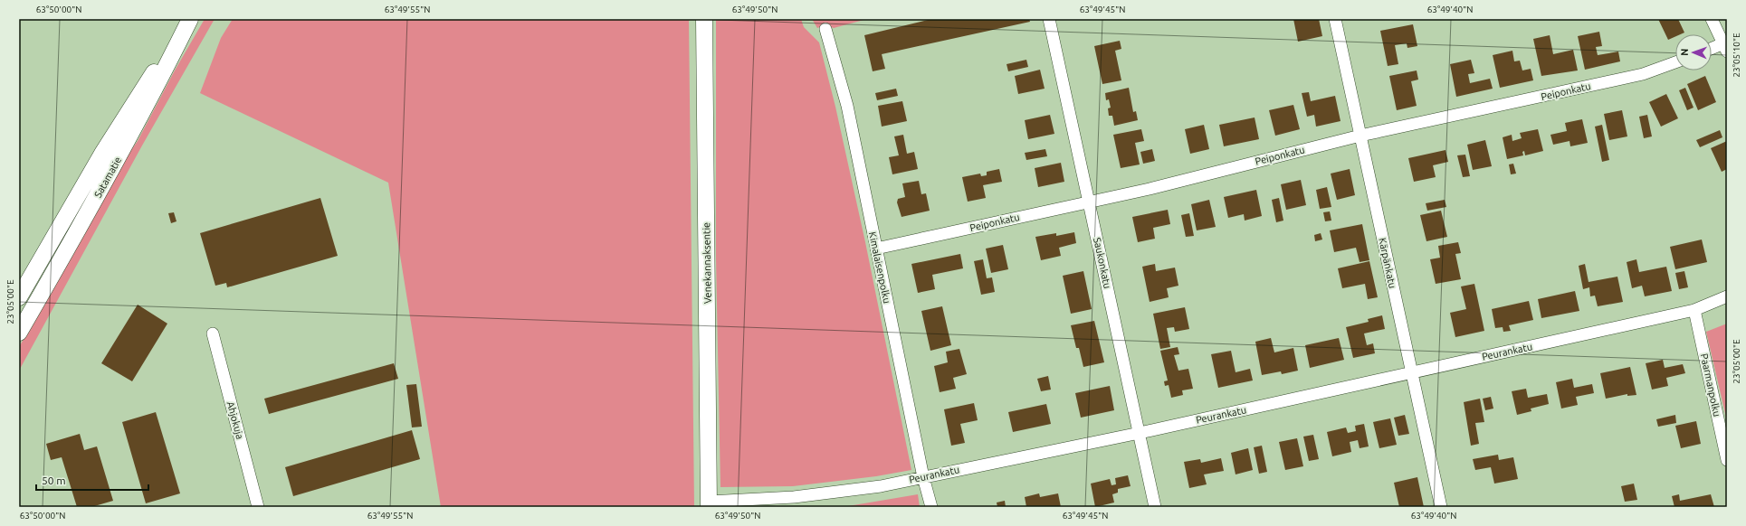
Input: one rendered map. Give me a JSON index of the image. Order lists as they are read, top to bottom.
{
  "streets": {
    "main road": ["Satamatie", "Venekannaksentie"],
    "street": [
      "Peiponkatu",
      "Saukonkatu",
      "Kärpänkatu",
      "Kimalaisenpolku",
      "Peurankatu",
      "Paarmanpolku",
      "Ahjokuja"
    ]
  },
  "crossings": [
    ["Peiponkatu", "Saukonkatu"],
    ["Peiponkatu", "Kärpänkatu"],
    ["Peiponkatu", "Kimalaisenpolku"],
    ["Venekannaksentie", "Peurankatu"],
    ["Saukonkatu", "Peurankatu"],
    ["Kärpänkatu", "Peurankatu"],
    ["Kimalaisenpolku", "Peurankatu"],
    ["Peurankatu", "Paarmanpolku"]
  ],
  "scale_bar": "50 m",
  "north": "left",
  "coordinates": [
    "63°50'00\"N",
    "63°49'55\"N",
    "63°49'50\"N",
    "63°49'45\"N",
    "63°49'40\"N",
    "23°05'10\"E",
    "23°05'00\"E"
  ]
}
